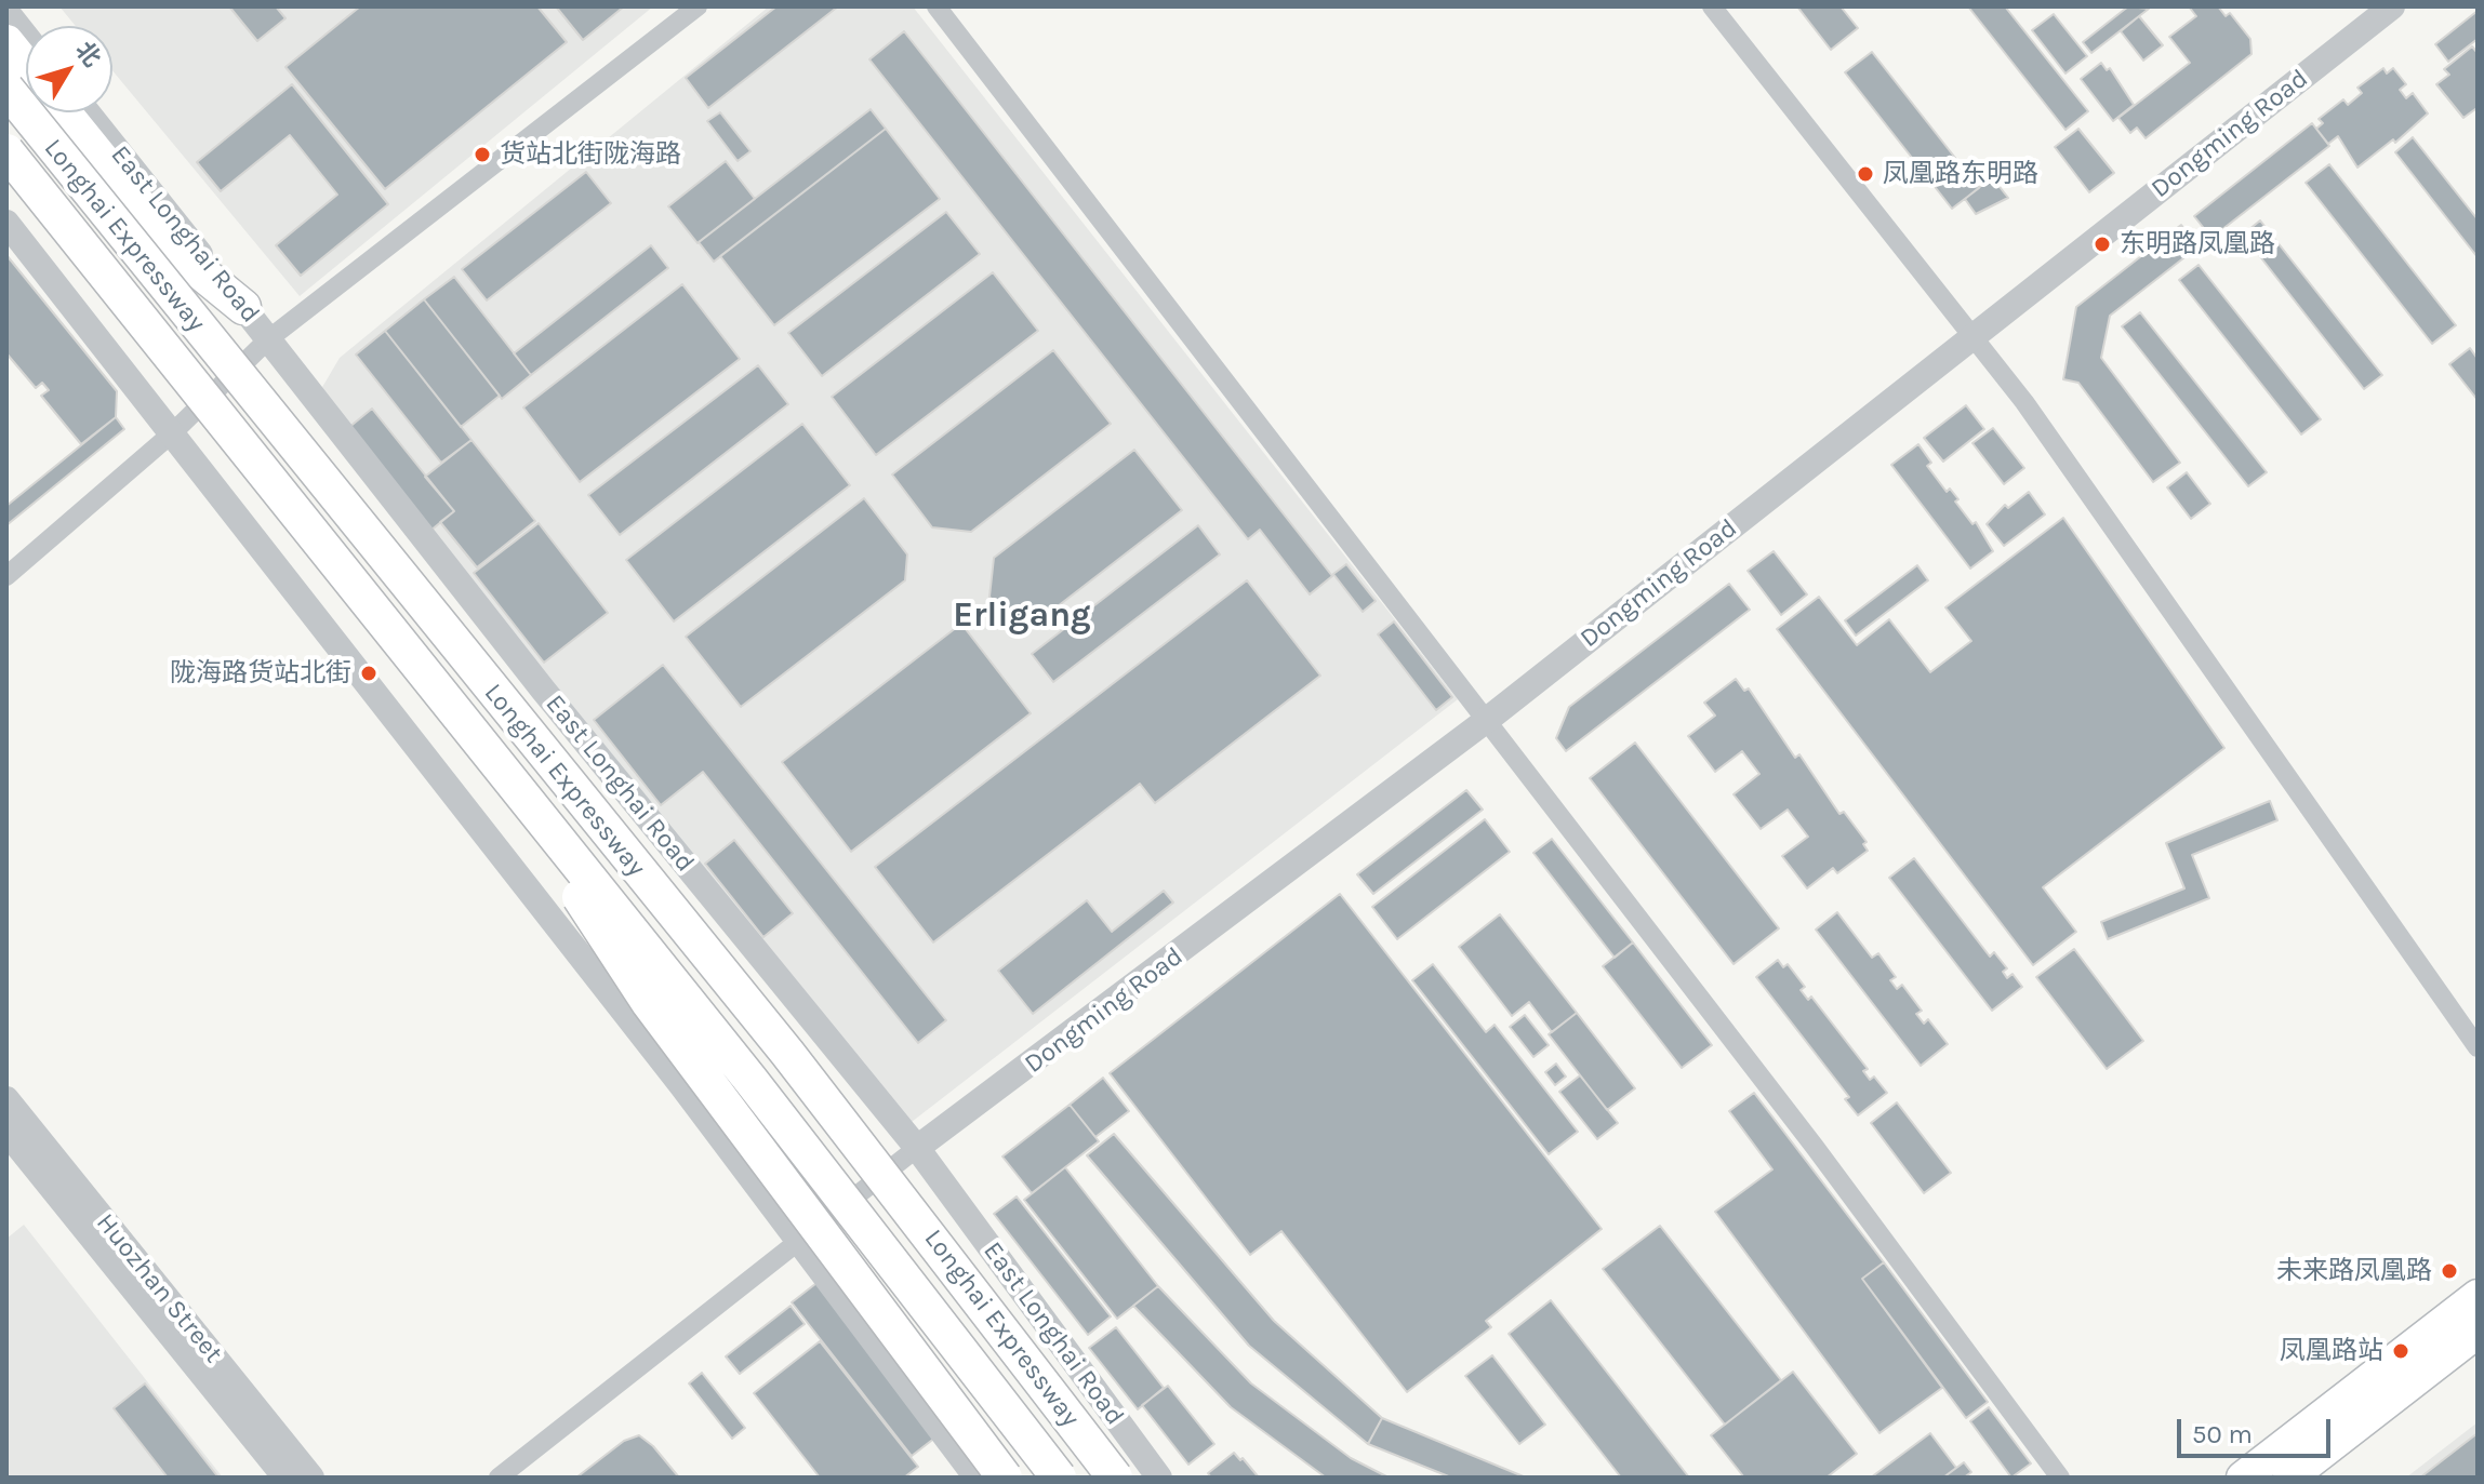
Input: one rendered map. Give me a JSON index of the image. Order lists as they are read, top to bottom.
{
  "streets": {
    "highway": ["Longhai Expressway"],
    "street": ["Dongming Road", "East Longhai Road", "Huozhan Street"]
  },
  "crossings": [
    ["Dongming Road", "East Longhai Road"]
  ],
  "districts": ["Erligang"],
  "places": [
    "货站北街陇海路",
    "凤凰路东明路",
    "东明路凤凰路",
    "陇海路货站北街",
    "未来路凤凰路",
    "凤凰路站"
  ],
  "scale_bar": "50 m",
  "north": "top right"
}
